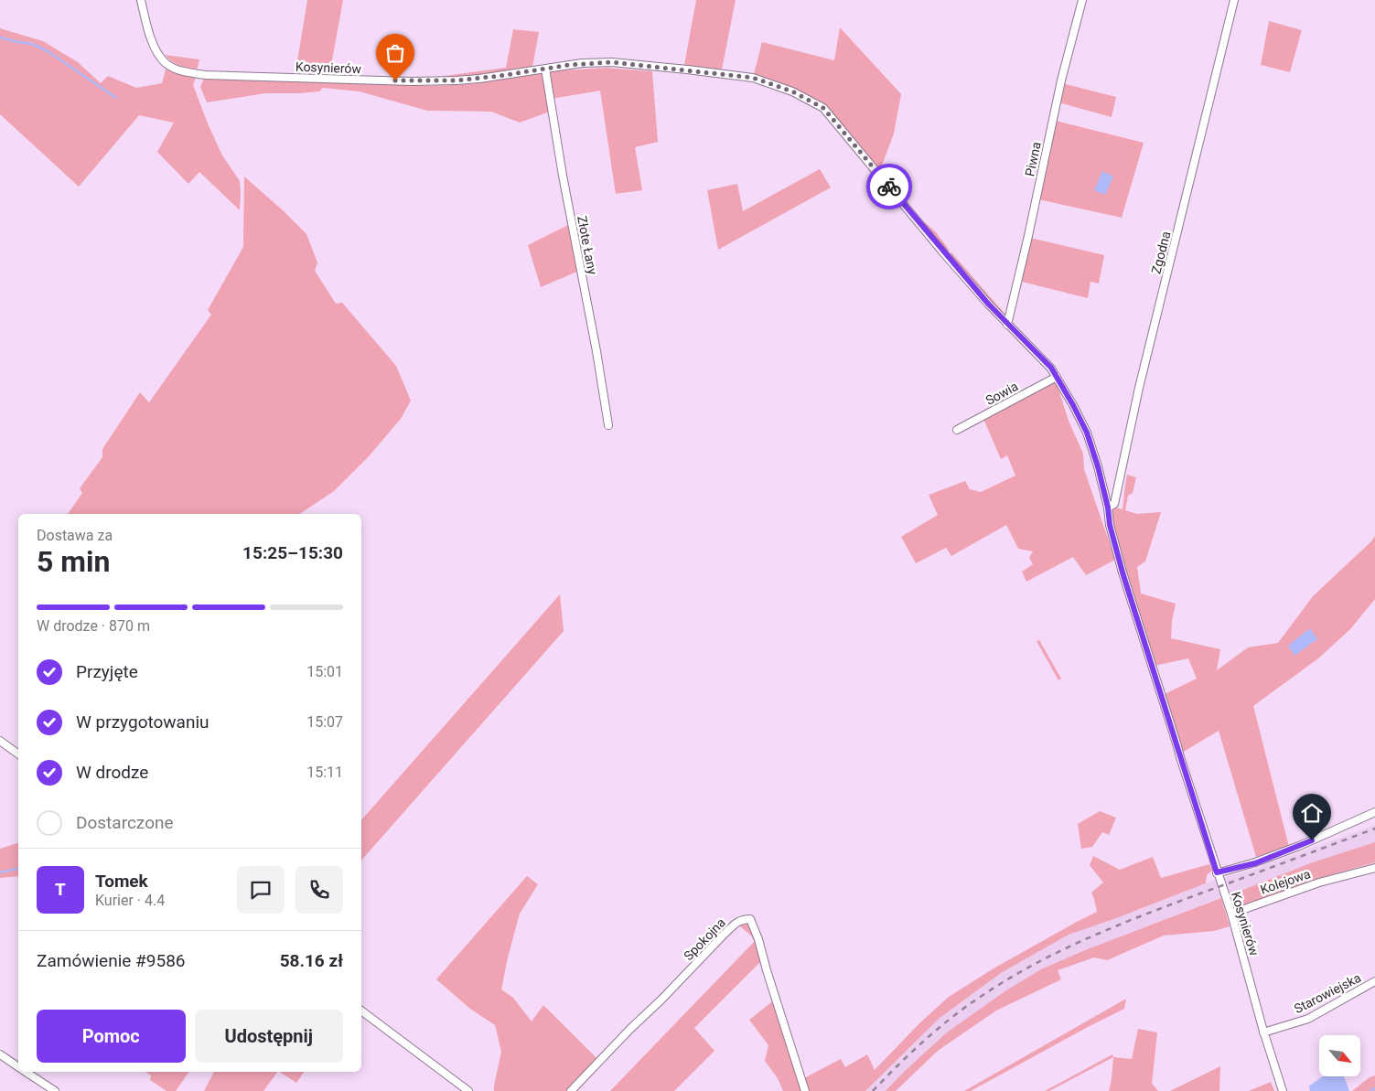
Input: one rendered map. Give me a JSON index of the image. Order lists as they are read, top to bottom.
{
  "streets": {
    "street": [
      "Kosynierów",
      "Piwna",
      "Złote Łany",
      "Zgodna",
      "Sowia",
      "Kolejowa",
      "Spokojna",
      "Starowiejska"
    ]
  },
  "crossings": [
    ["Kosynierów", "Piwna"],
    ["Kosynierów", "Złote Łany"],
    ["Kosynierów", "Zgodna"],
    ["Kosynierów", "Sowia"],
    ["Kosynierów", "Kolejowa"],
    ["Kosynierów", "Starowiejska"]
  ],
  "north": "bottom right",
  "page": {
    "heading": ["5 min", "Dostawa za", "15:25–15:30"],
    "panel": [
      "Tomek",
      "Kurier · 4.4",
      "Zamówienie #9586",
      "58.16 zł"
    ],
    "bar": "W drodze · 870 m",
    "list": [
      ["Przyjęte", "15:01"],
      ["W przygotowaniu", "15:07"],
      ["W drodze", "15:11"],
      "Dostarczone"
    ],
    "round": "T",
    "buttons": ["Pomoc", "Udostępnij"]
  }
}
